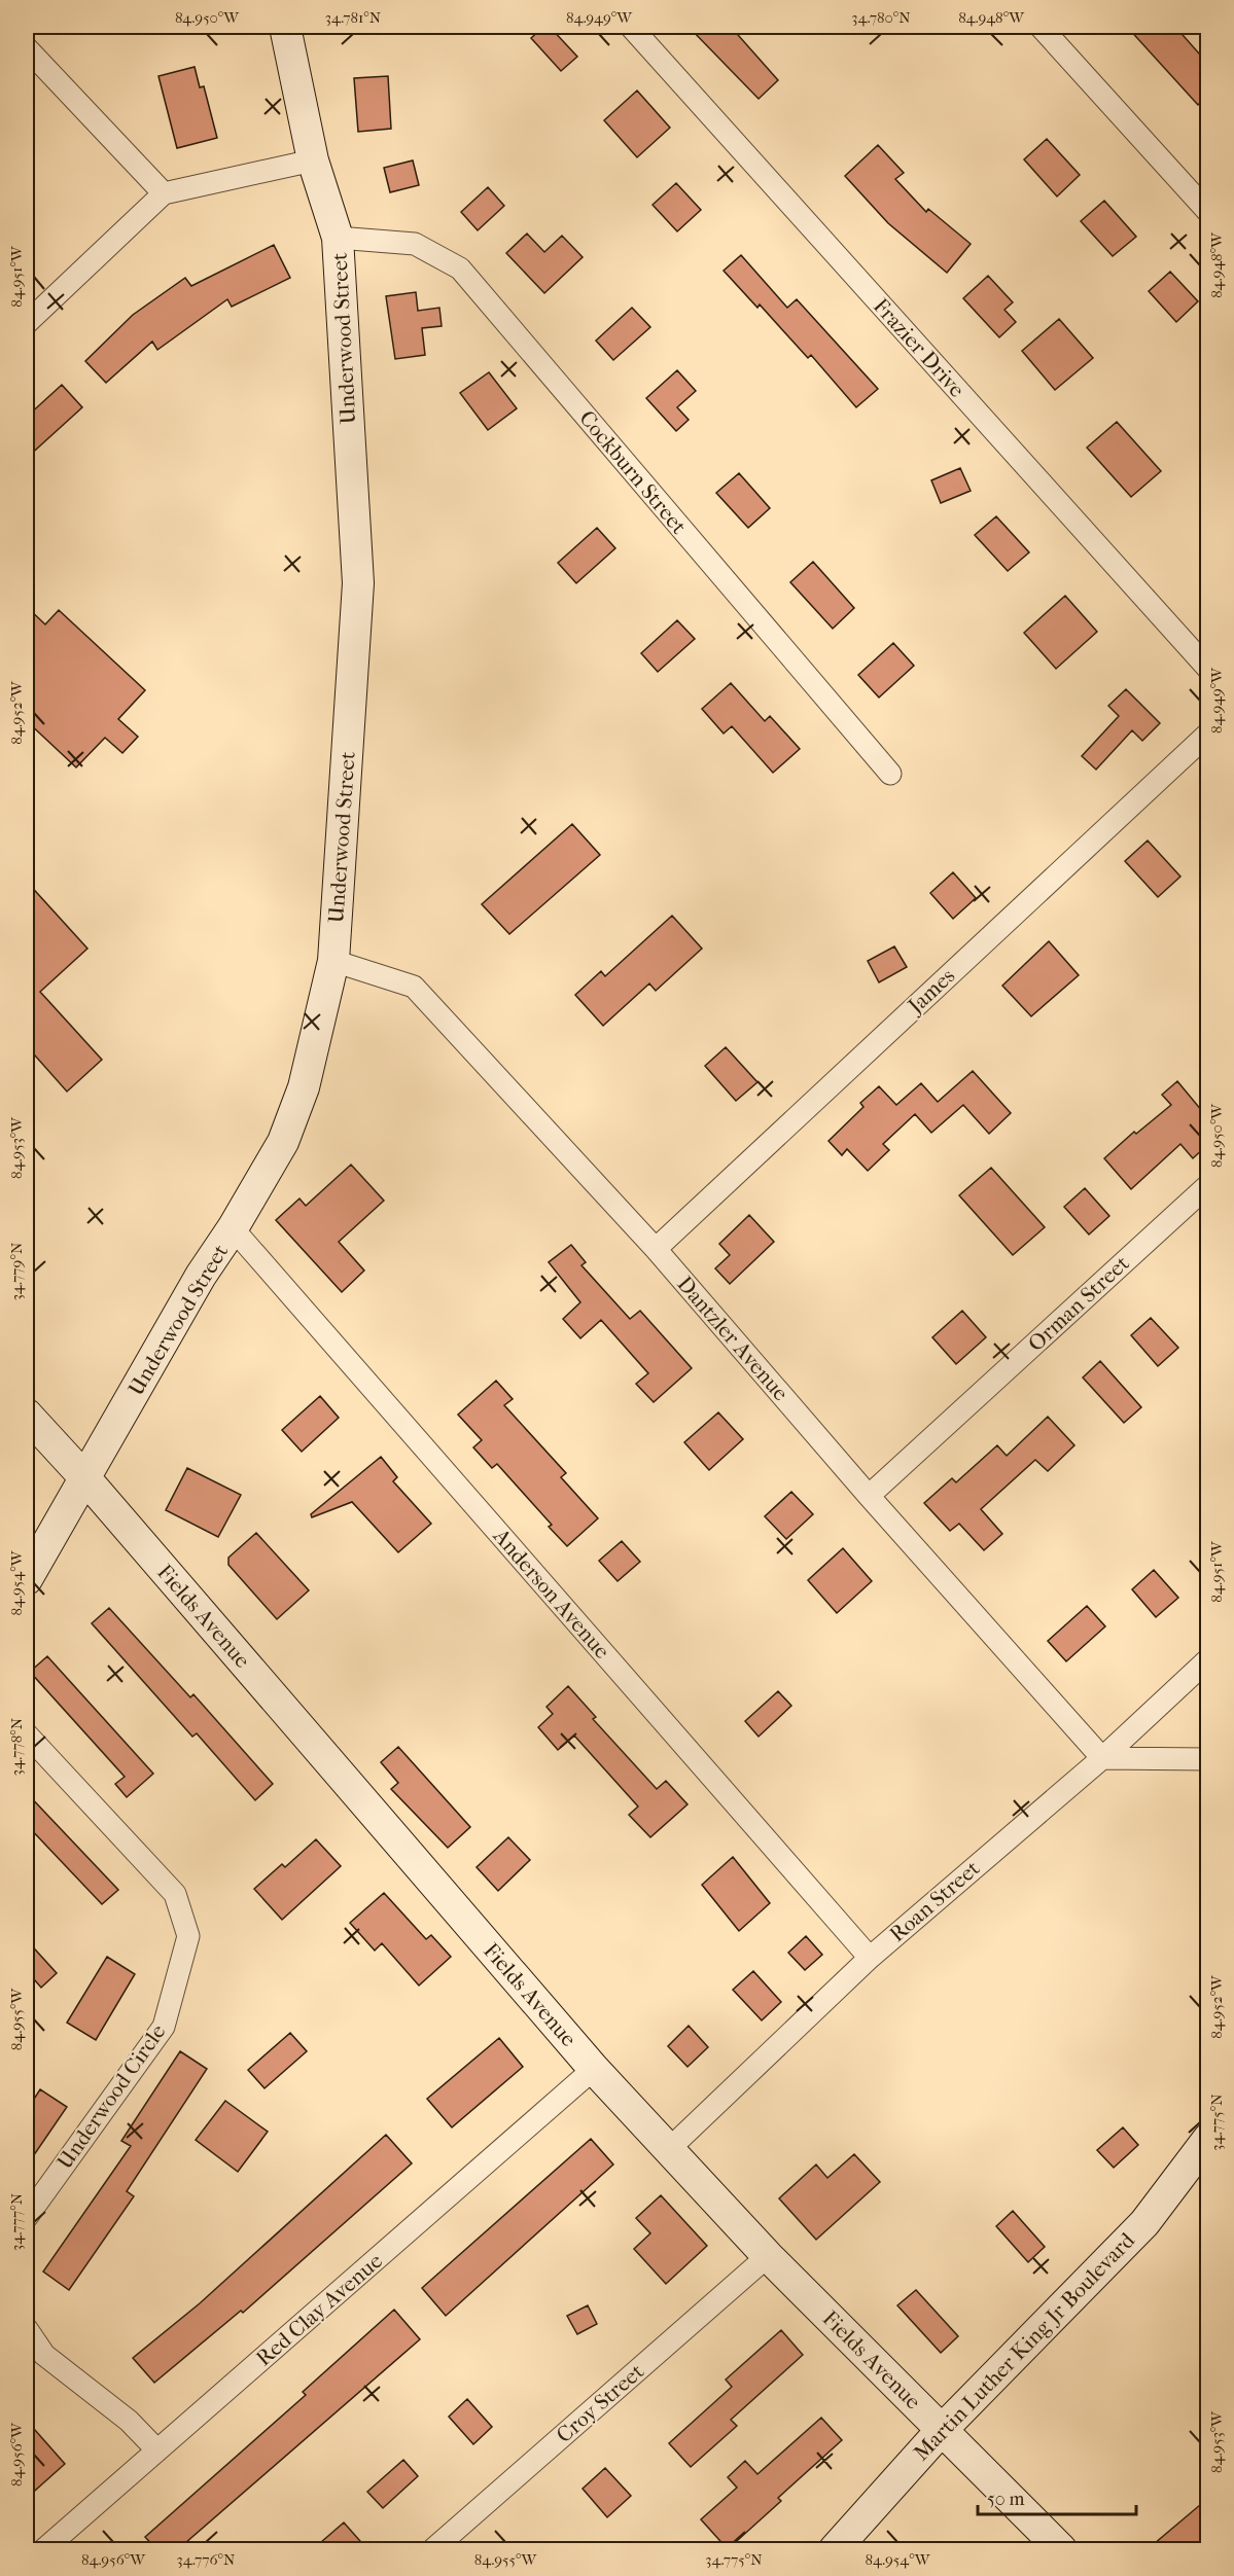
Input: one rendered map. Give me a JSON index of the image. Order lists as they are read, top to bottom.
{
  "streets": {
    "street": [
      "Underwood Street",
      "Frazier Drive",
      "Cockburn Street",
      "James",
      "Orman Street",
      "Dantzler Avenue",
      "Anderson Avenue",
      "Fields Avenue",
      "Roan Street",
      "Underwood Circle",
      "Red Clay Avenue",
      "Martin Luther King Jr Boulevard",
      "Croy Street"
    ]
  },
  "crossings": [
    ["Underwood Street", "Cockburn Street"],
    ["Underwood Street", "Dantzler Avenue"],
    ["Underwood Street", "Anderson Avenue"],
    ["Underwood Street", "Fields Avenue"],
    ["James", "Dantzler Avenue"],
    ["Orman Street", "Dantzler Avenue"],
    ["Dantzler Avenue", "Roan Street"],
    ["Anderson Avenue", "Roan Street"],
    ["Fields Avenue", "Roan Street"],
    ["Fields Avenue", "Red Clay Avenue"],
    ["Fields Avenue", "Martin Luther King Jr Boulevard"],
    ["Fields Avenue", "Croy Street"]
  ],
  "scale_bar": "50 m",
  "coordinates": [
    "84.950°W",
    "34.781°N",
    "84.949°W",
    "34.780°N",
    "84.948°W",
    "84.951°W",
    "84.952°W",
    "84.953°W",
    "34.779°N",
    "84.954°W",
    "34.778°N",
    "84.955°W",
    "34.775°N",
    "34.777°N",
    "84.956°W",
    "34.776°N"
  ]
}
